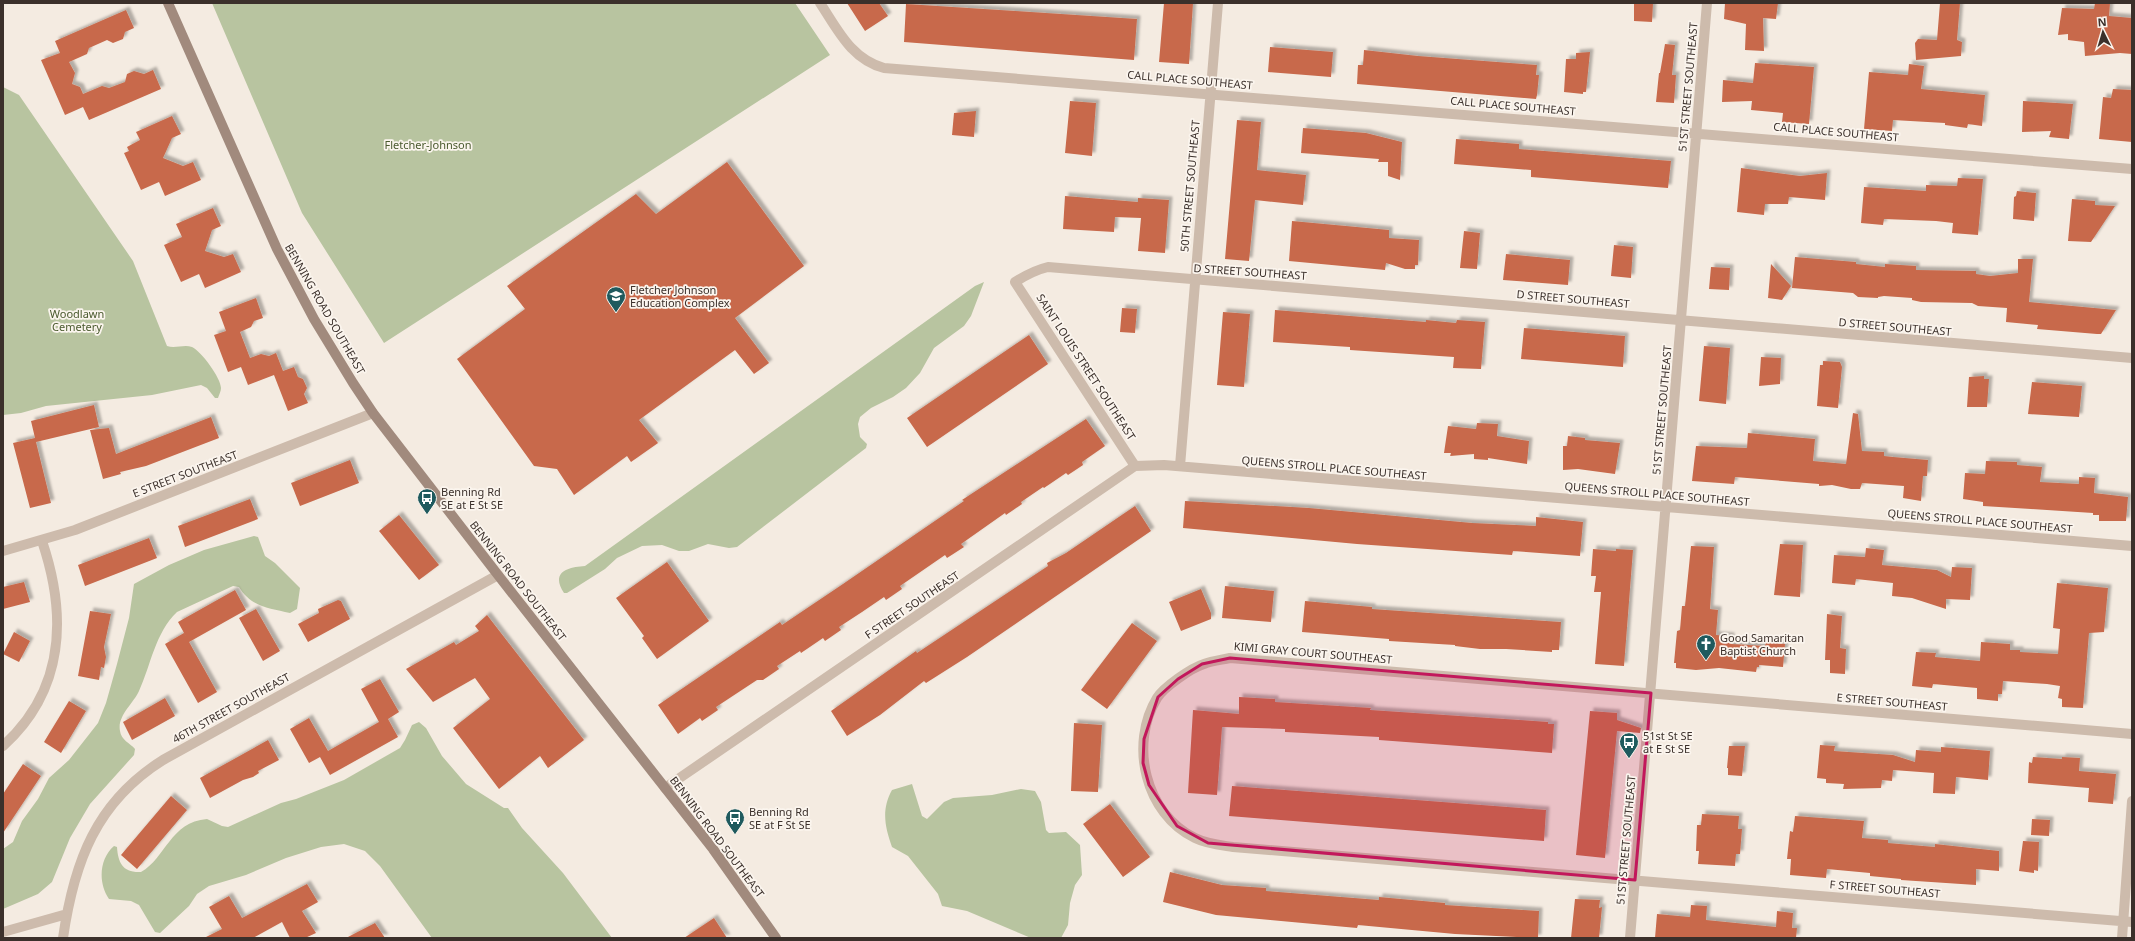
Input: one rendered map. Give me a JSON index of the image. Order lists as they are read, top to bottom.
{
  "streets": {
    "main road": ["BENNING ROAD SOUTHEAST"],
    "street": [
      "CALL PLACE SOUTHEAST",
      "51ST STREET SOUTHEAST",
      "50TH STREET SOUTHEAST",
      "D STREET SOUTHEAST",
      "SAINT LOUIS STREET SOUTHEAST",
      "QUEENS STROLL PLACE SOUTHEAST",
      "E STREET SOUTHEAST",
      "F STREET SOUTHEAST",
      "KIMI GRAY COURT SOUTHEAST",
      "46TH STREET SOUTHEAST"
    ]
  },
  "crossings": [
    ["CALL PLACE SOUTHEAST", "51ST STREET SOUTHEAST"],
    ["CALL PLACE SOUTHEAST", "50TH STREET SOUTHEAST"],
    ["51ST STREET SOUTHEAST", "D STREET SOUTHEAST"],
    ["51ST STREET SOUTHEAST", "QUEENS STROLL PLACE SOUTHEAST"],
    ["51ST STREET SOUTHEAST", "E STREET SOUTHEAST"],
    ["51ST STREET SOUTHEAST", "F STREET SOUTHEAST"],
    ["51ST STREET SOUTHEAST", "KIMI GRAY COURT SOUTHEAST"],
    ["50TH STREET SOUTHEAST", "D STREET SOUTHEAST"],
    ["50TH STREET SOUTHEAST", "QUEENS STROLL PLACE SOUTHEAST"],
    ["D STREET SOUTHEAST", "SAINT LOUIS STREET SOUTHEAST"],
    ["BENNING ROAD SOUTHEAST", "E STREET SOUTHEAST"],
    ["BENNING ROAD SOUTHEAST", "F STREET SOUTHEAST"],
    ["BENNING ROAD SOUTHEAST", "46TH STREET SOUTHEAST"],
    ["SAINT LOUIS STREET SOUTHEAST", "F STREET SOUTHEAST"],
    ["E STREET SOUTHEAST", "KIMI GRAY COURT SOUTHEAST"],
    ["F STREET SOUTHEAST", "KIMI GRAY COURT SOUTHEAST"]
  ],
  "parks": ["Fletcher-Johnson", "Woodlawn Cemetery"],
  "places": {
    "school or university": ["Fletcher Johnson Education Complex"],
    "bus stop": ["Benning Rd SE at E St SE", "51st St SE at E St SE", "Benning Rd SE at F St SE"],
    "church": ["Good Samaritan Baptist Church"]
  },
  "north": "top"
}
